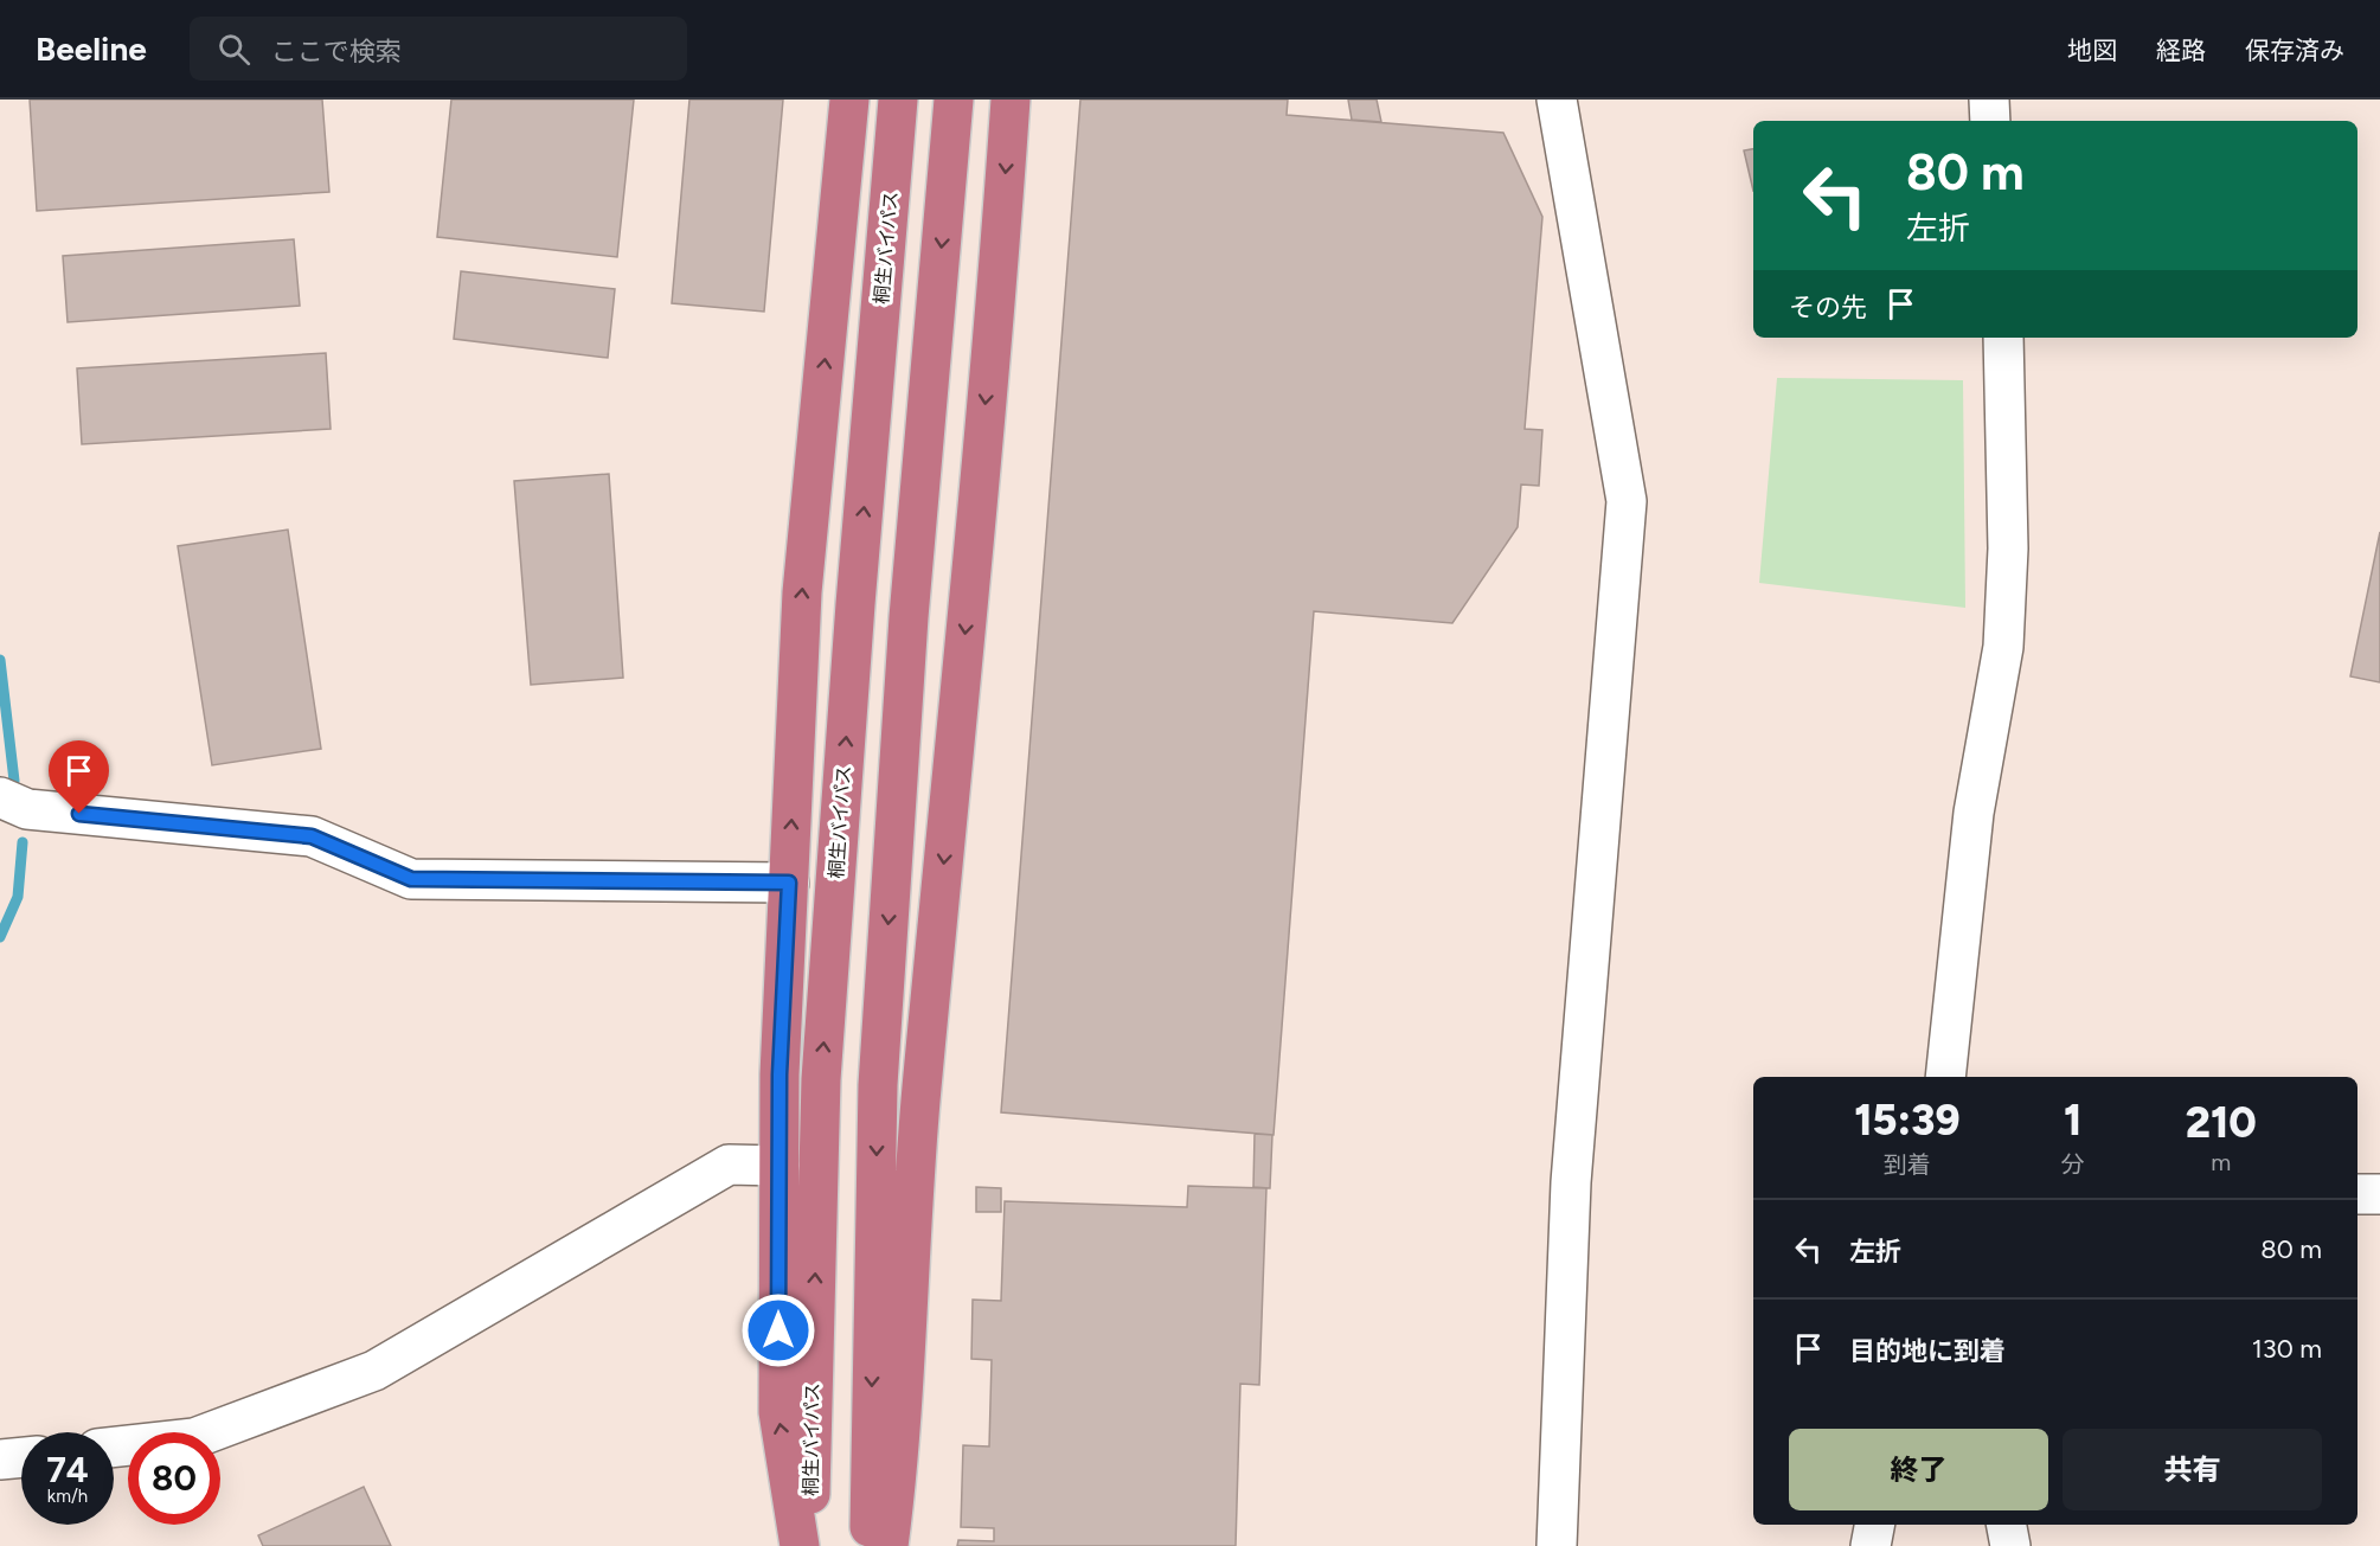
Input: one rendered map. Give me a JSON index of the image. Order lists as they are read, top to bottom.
{
  "streets": {
    "highway": ["桐生バイパス"]
  },
  "page": {
    "header": "Beeline",
    "search": "ここで検索",
    "nav": ["地図", "経路", "保存済み"],
    "turn": ["80 m", "左折"],
    "then": "その先",
    "eta": [
      "15:39",
      "到着",
      "1",
      "分",
      "210",
      "m"
    ],
    "list": [
      {
        "name": "左折",
        "value": "80 m"
      },
      {
        "name": "目的地に到着",
        "value": "130 m"
      }
    ],
    "buttons": ["終了", "共有"],
    "speed": "74 km/h",
    "limit": "80"
  }
}
